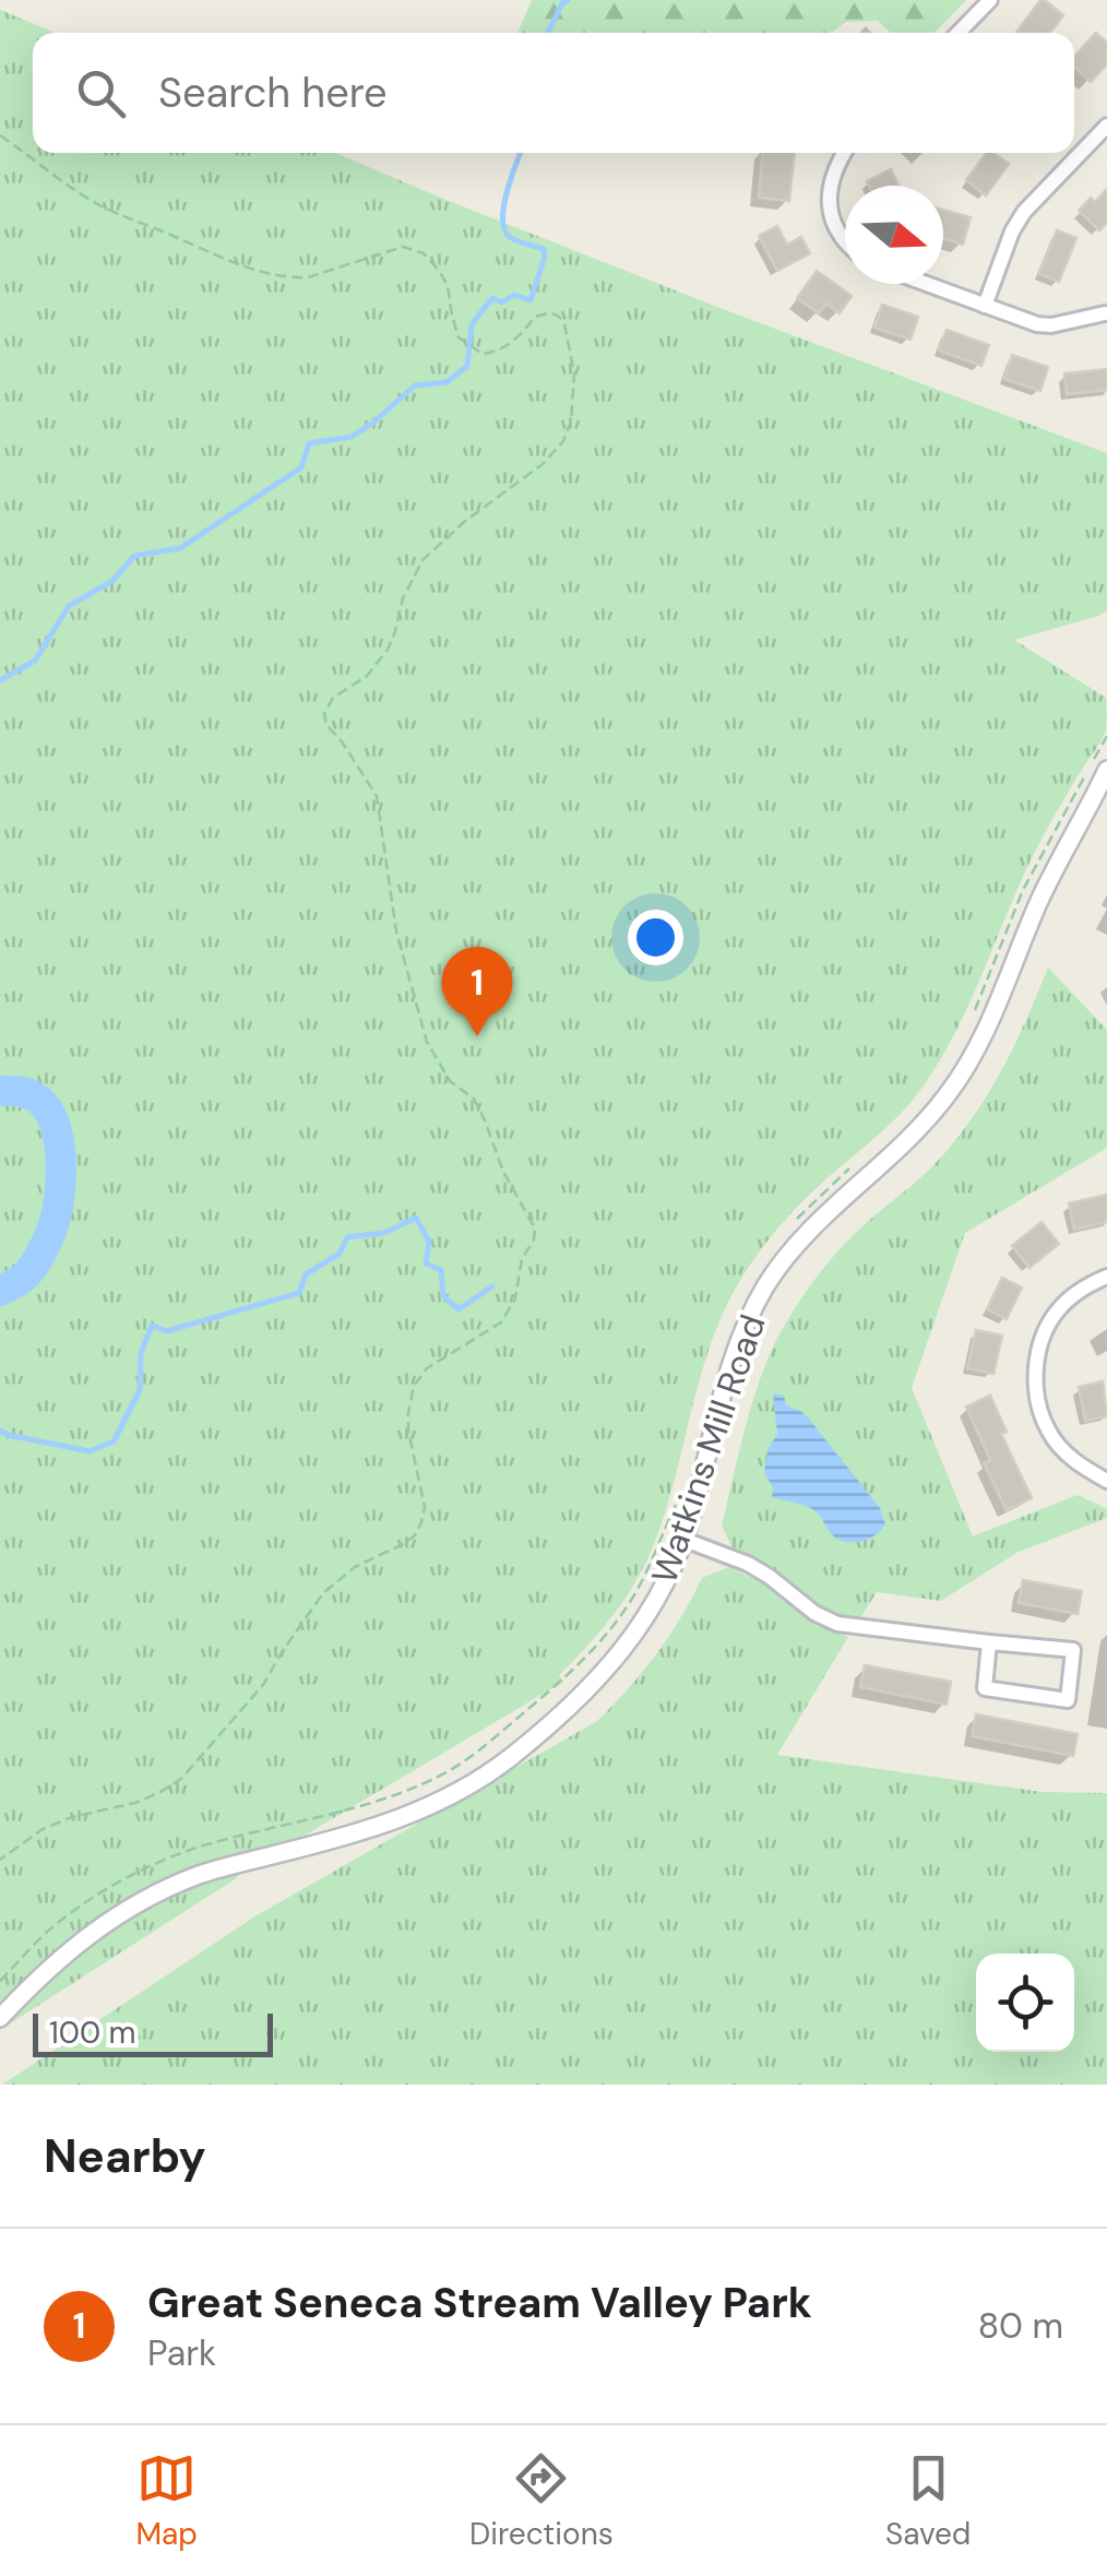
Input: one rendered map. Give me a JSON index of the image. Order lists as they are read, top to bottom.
{
  "streets": {
    "street": ["Watkins Mill Road"]
  },
  "scale_bar": "100 m",
  "north": "right",
  "page": {
    "search": "Search here",
    "pins": "1",
    "scale": "100 m",
    "heading": "Nearby",
    "list": [
      {
        "mark": "1",
        "name": "Great Seneca Stream Valley Park",
        "note": "Park",
        "value": "80 m"
      }
    ],
    "nav": ["Map", "Directions", "Saved"]
  }
}
